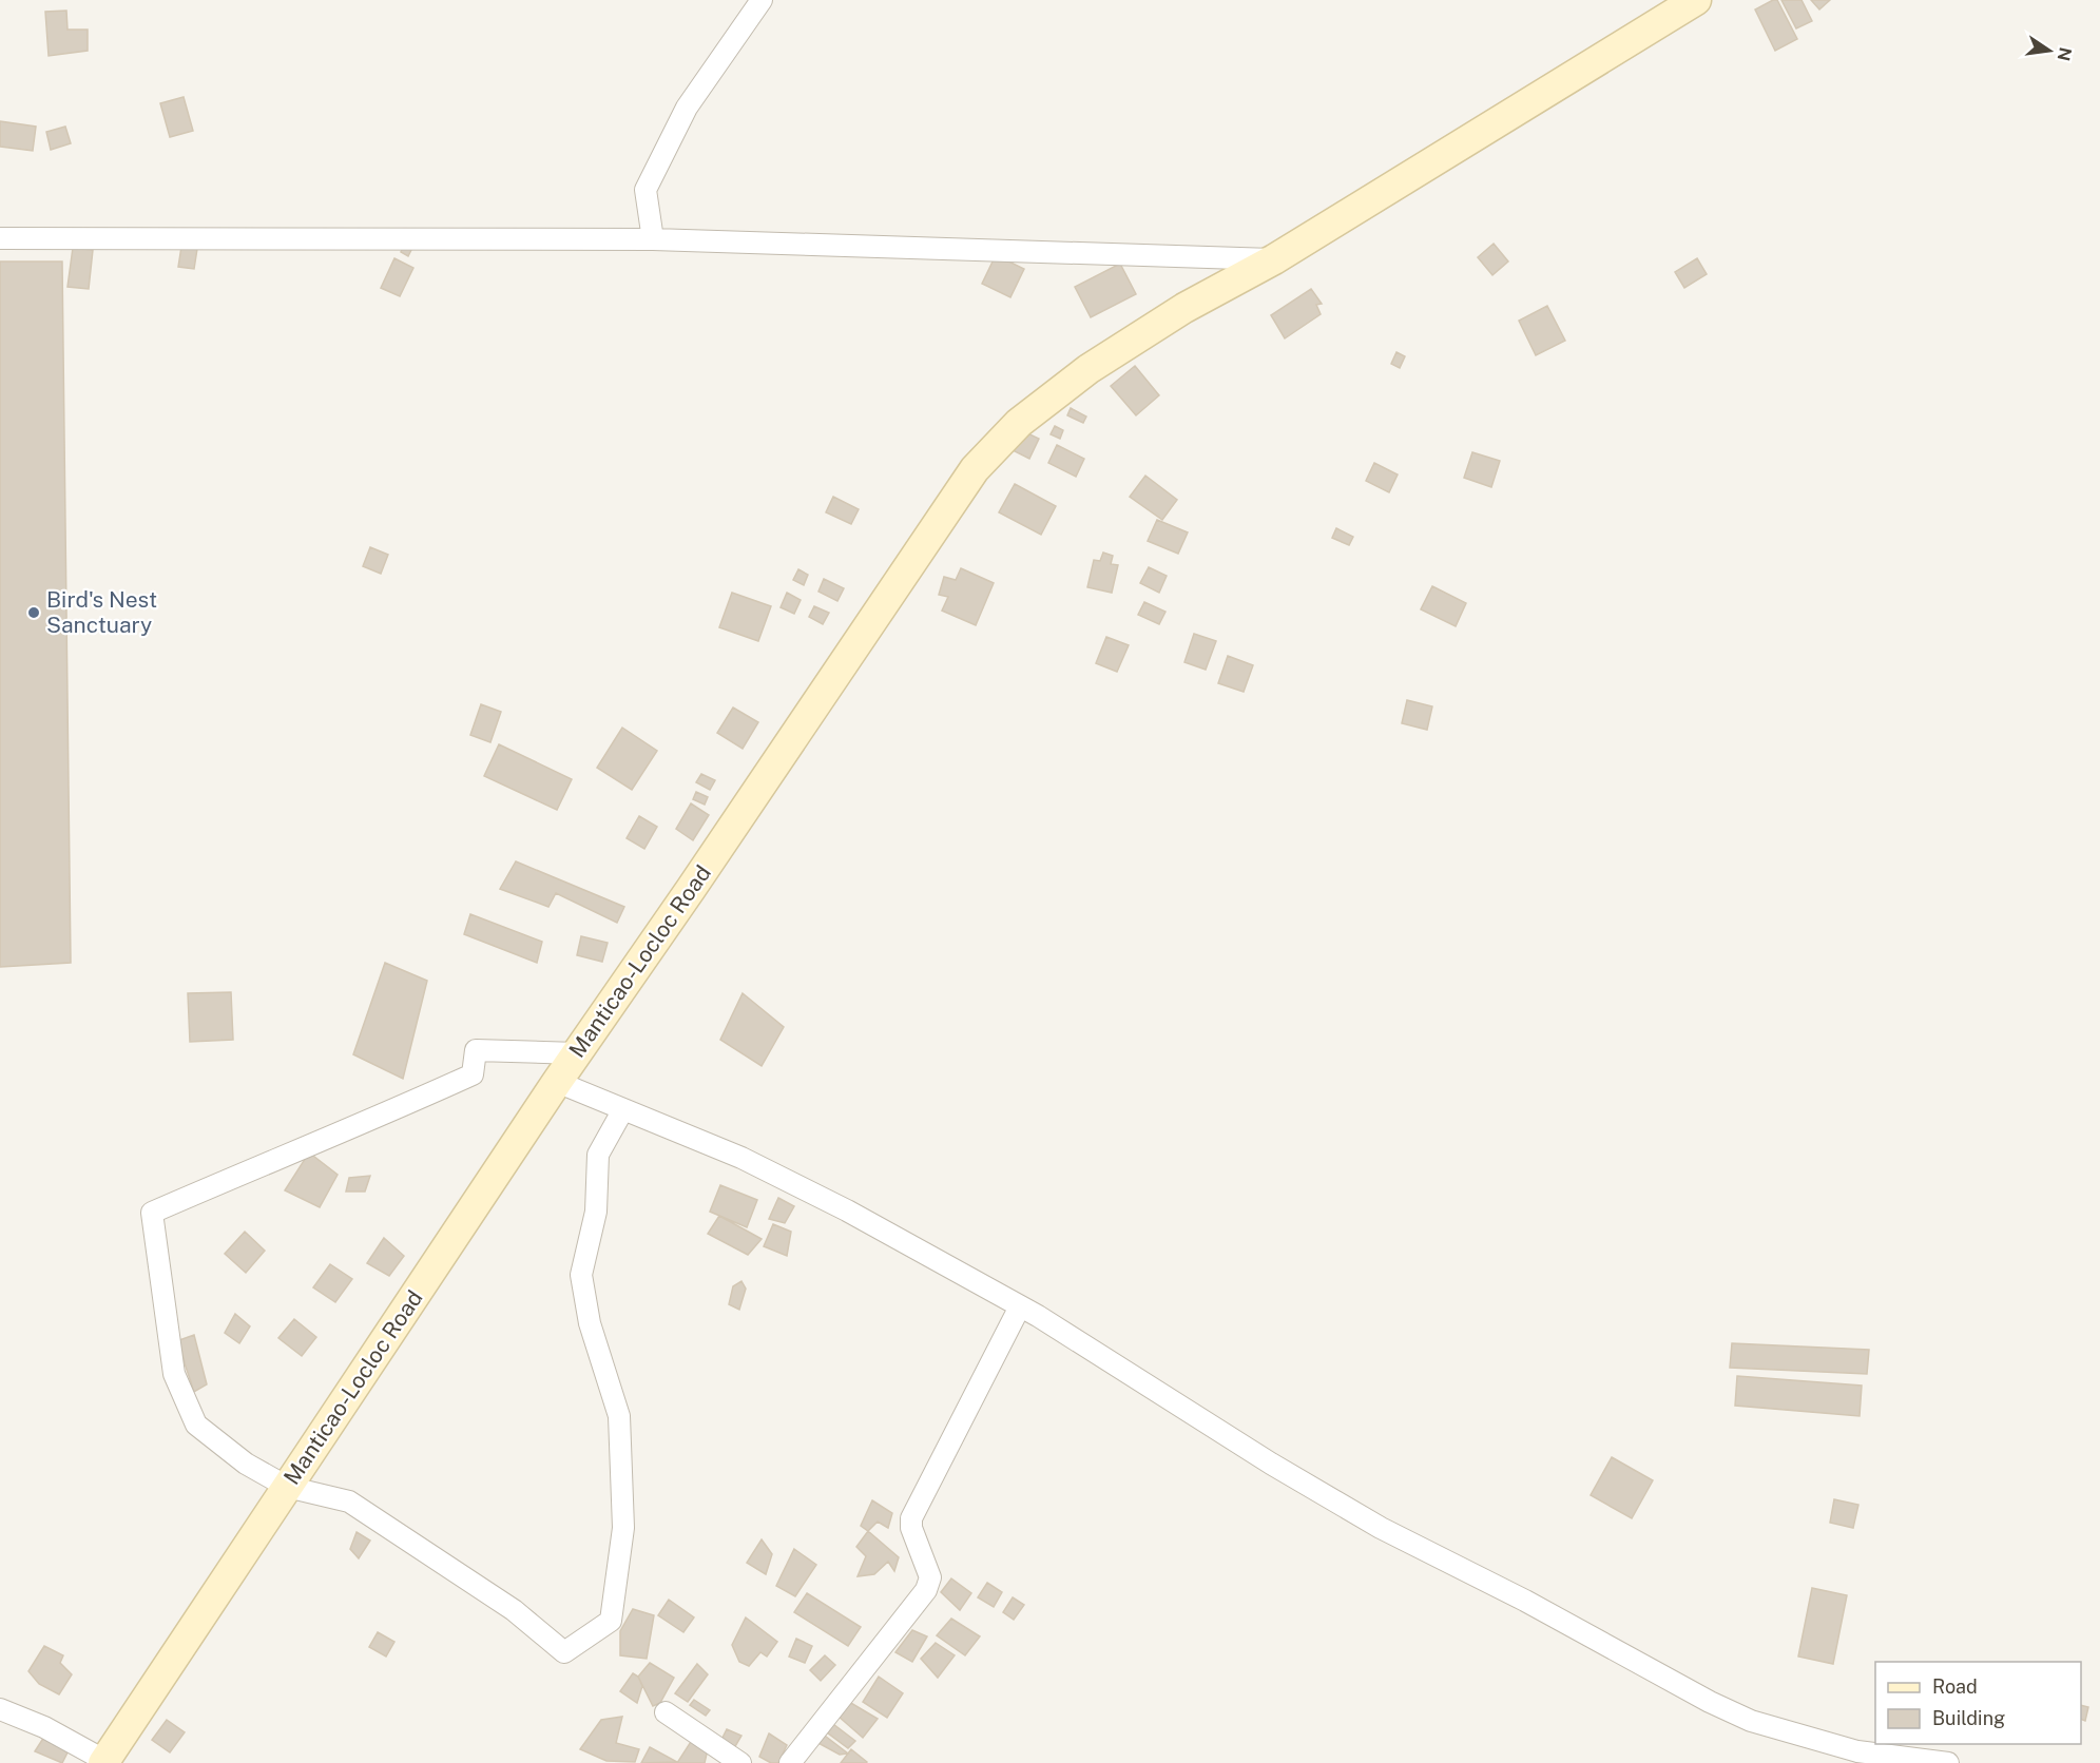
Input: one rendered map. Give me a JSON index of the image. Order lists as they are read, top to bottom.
{
  "streets": {
    "street": ["Manticao-Locloc Road"]
  },
  "places": ["Bird's Nest Sanctuary"],
  "legend": ["Road", "Building"],
  "north": "right"
}
